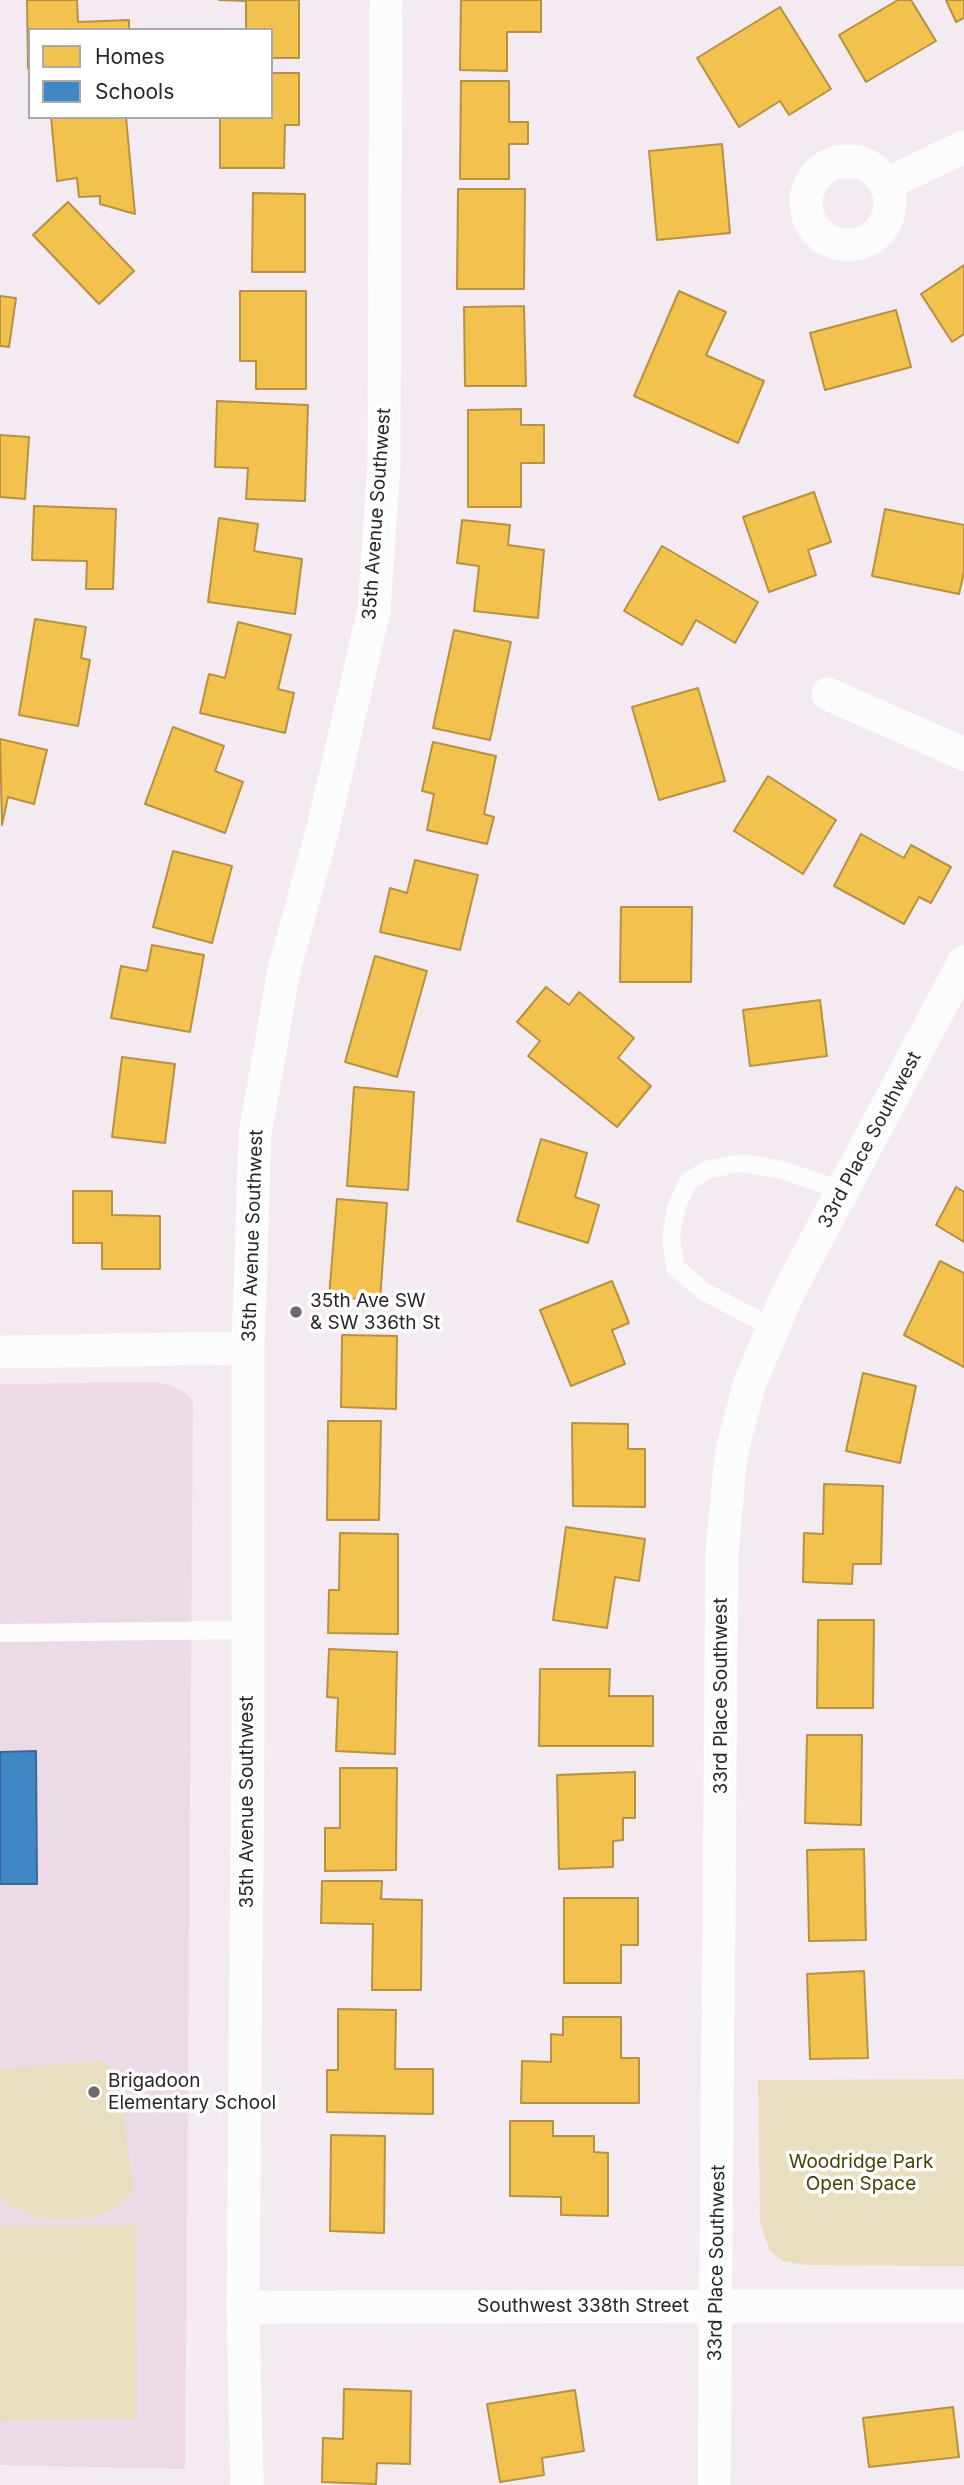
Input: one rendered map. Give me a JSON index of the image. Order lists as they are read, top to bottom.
{
  "streets": {
    "street": ["35th Avenue Southwest", "33rd Place Southwest", "Southwest 338th Street"]
  },
  "crossings": [
    ["35th Avenue Southwest", "Southwest 338th Street"],
    ["33rd Place Southwest", "Southwest 338th Street"]
  ],
  "parks": ["Woodridge Park Open Space"],
  "places": ["35th Ave SW & SW 336th St", "Brigadoon Elementary School"],
  "legend": ["Homes", "Schools"]
}
